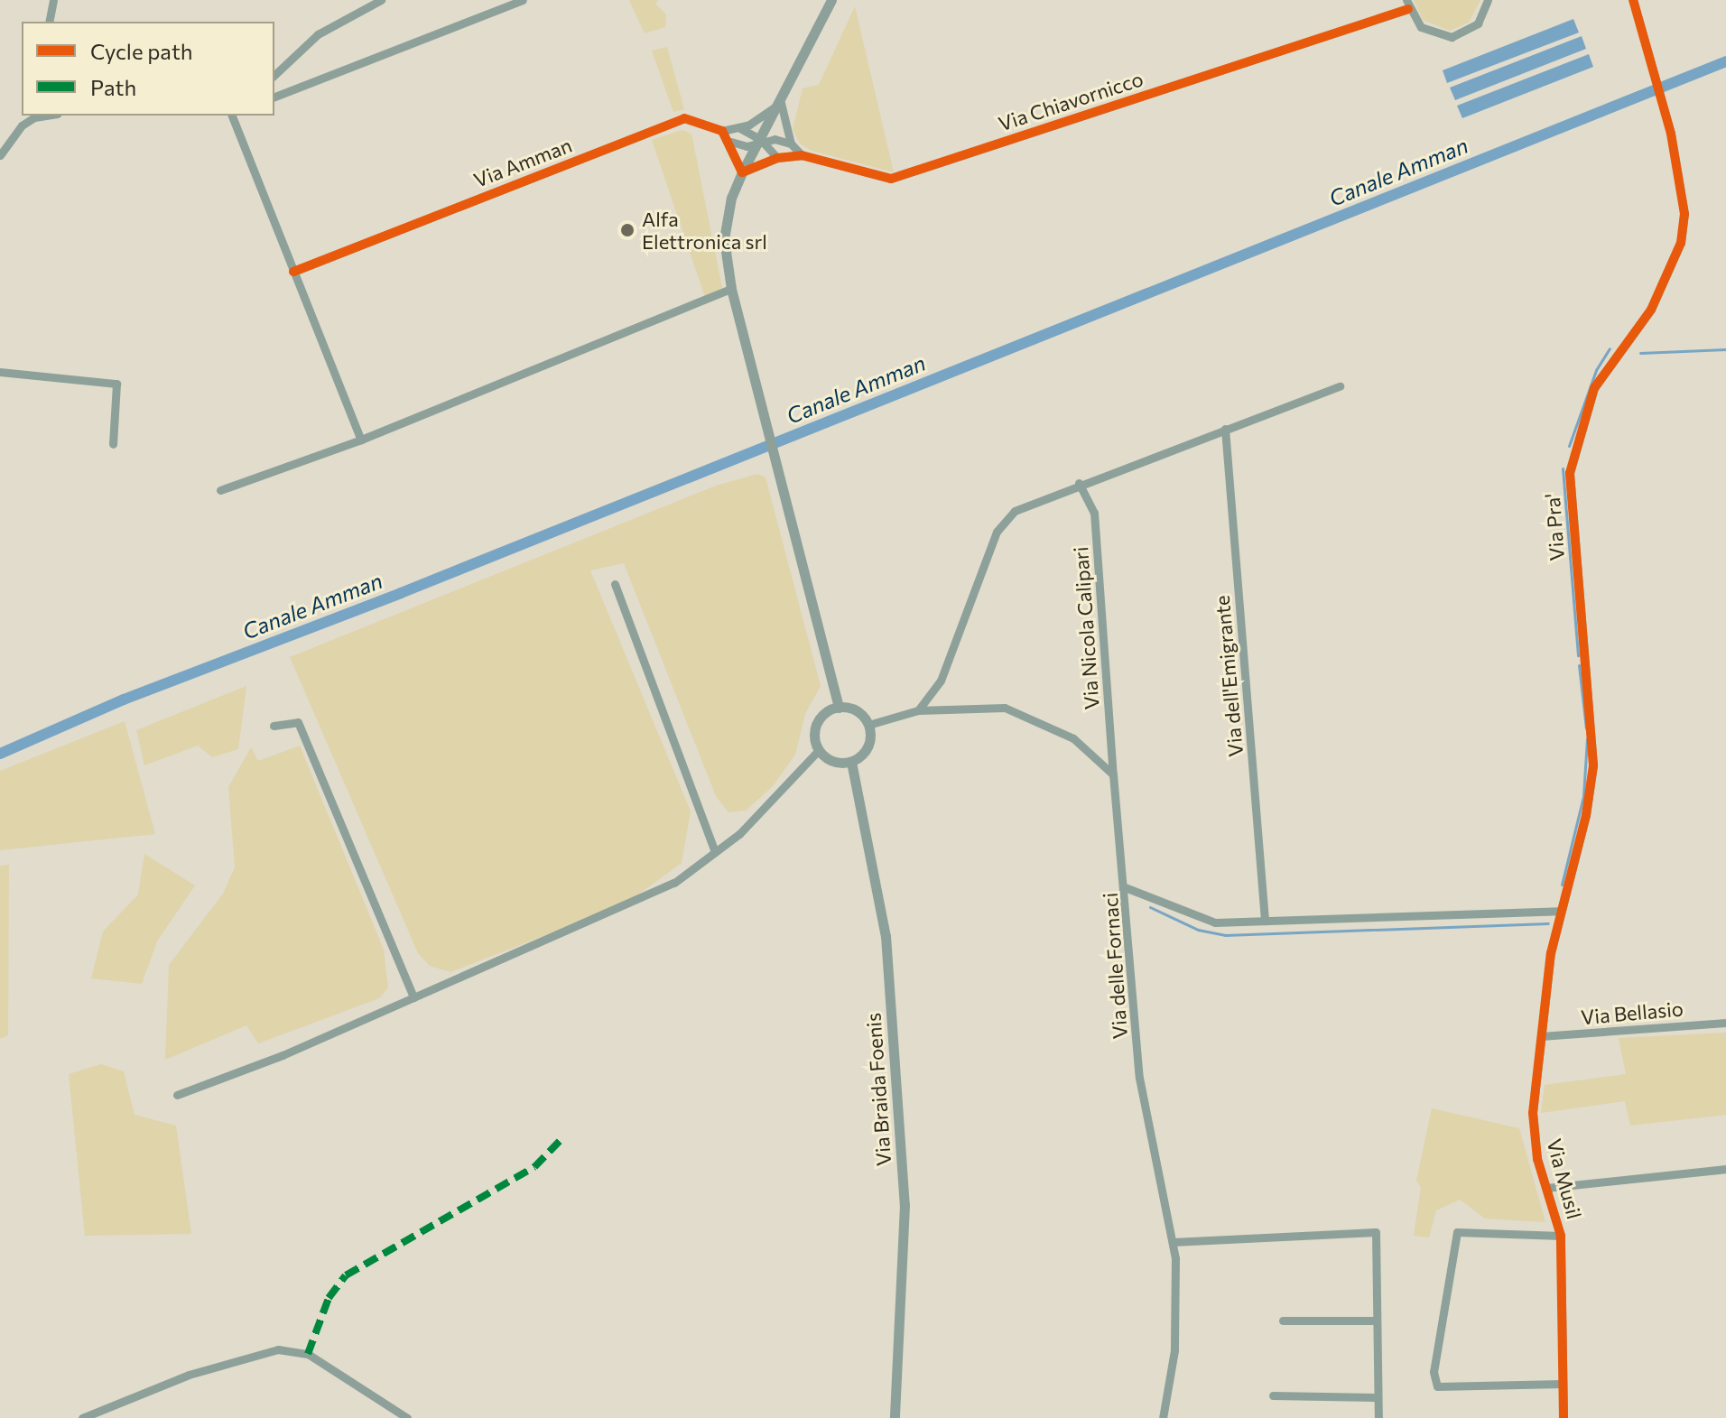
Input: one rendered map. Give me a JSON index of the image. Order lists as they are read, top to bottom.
{
  "streets": {
    "street": [
      "Via Chiavornicco",
      "Via Amman",
      "Via Pra'",
      "Via Nicola Calipari",
      "Via dell'Emigrante",
      "Via delle Fornaci",
      "Via Bellasio",
      "Via Braida Foenis",
      "Via Musil"
    ]
  },
  "crossings": [
    ["Via Pra'", "Via Bellasio"],
    ["Via Pra'", "Via Musil"],
    ["Via Nicola Calipari", "Via delle Fornaci"],
    ["Via Bellasio", "Via Musil"]
  ],
  "water": ["Canale Amman"],
  "places": ["Alfa Elettronica srl"],
  "legend": ["Cycle path", "Path"]
}
